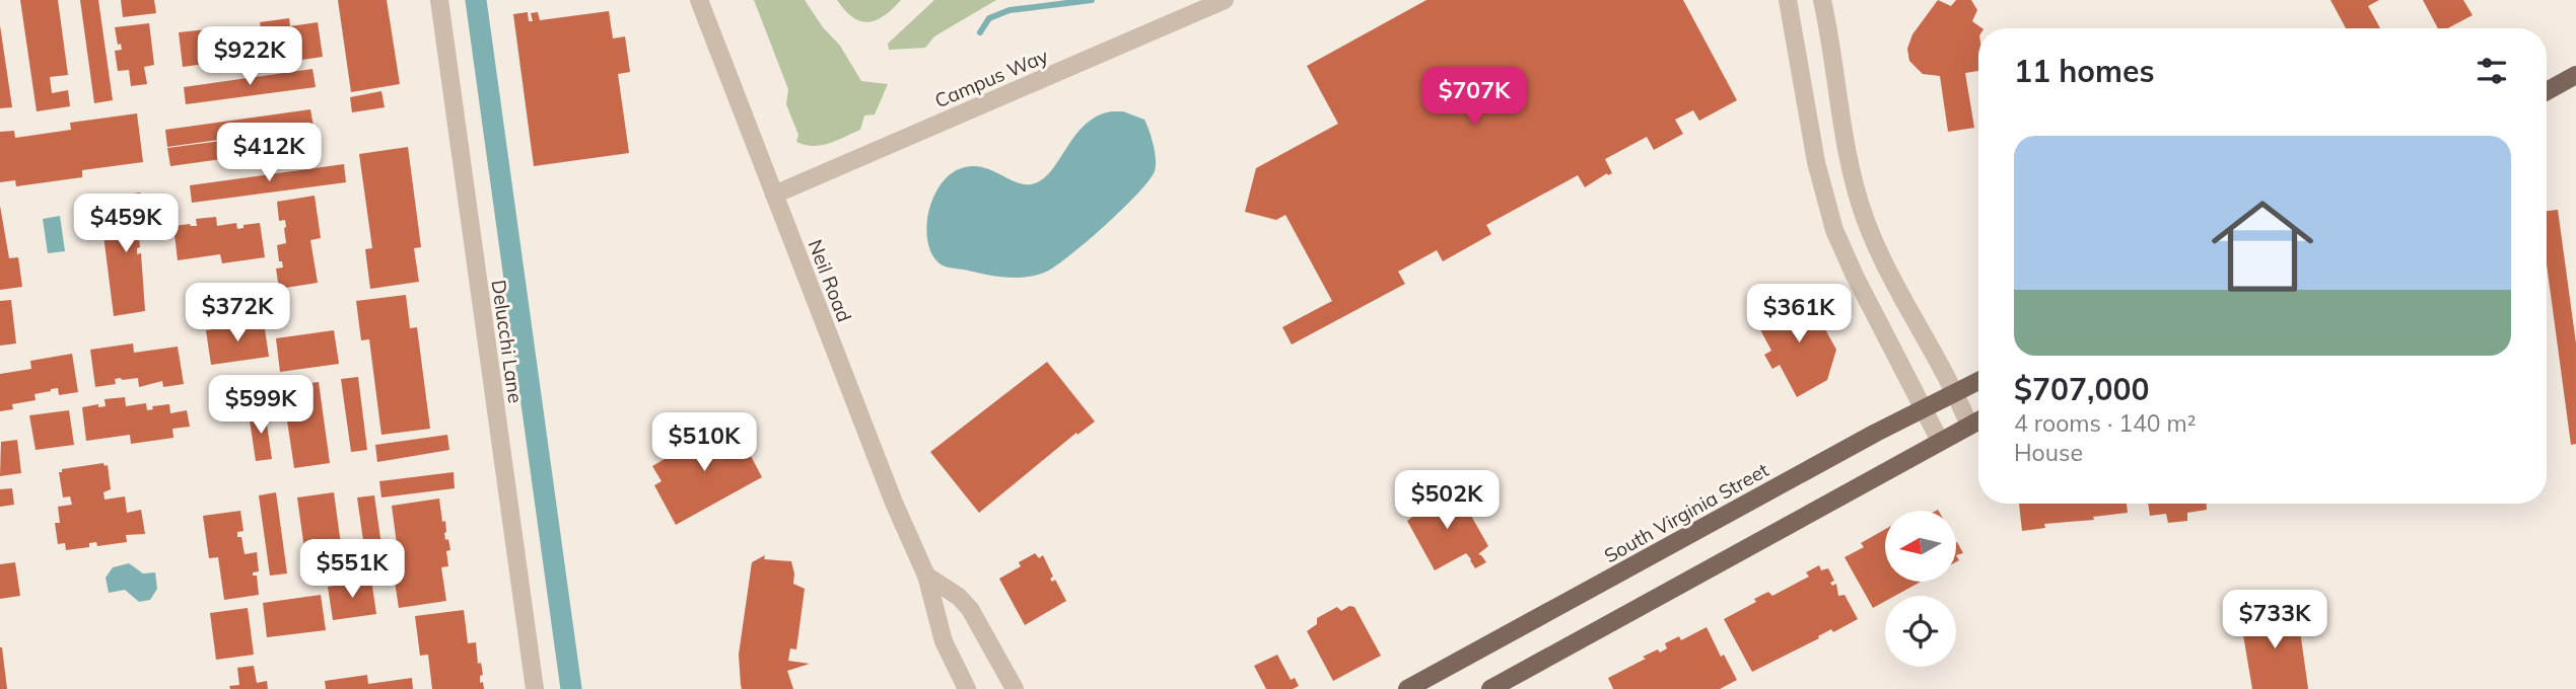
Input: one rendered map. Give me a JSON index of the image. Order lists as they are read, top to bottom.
{
  "streets": {
    "main road": ["South Virginia Street"],
    "street": ["Campus Way", "Neil Road", "Delucchi Lane"]
  },
  "crossings": [
    ["Campus Way", "Neil Road"]
  ],
  "north": "left",
  "page": {
    "price": [
      "$922K",
      "$707K",
      "$412K",
      "$459K",
      "$372K",
      "$361K",
      "$599K",
      "$510K",
      "$502K",
      "$551K",
      "$733K"
    ],
    "heading": "11 homes",
    "list": [
      {
        "name": "$707,000",
        "note": "4 rooms · 140 m² · House"
      }
    ]
  }
}
